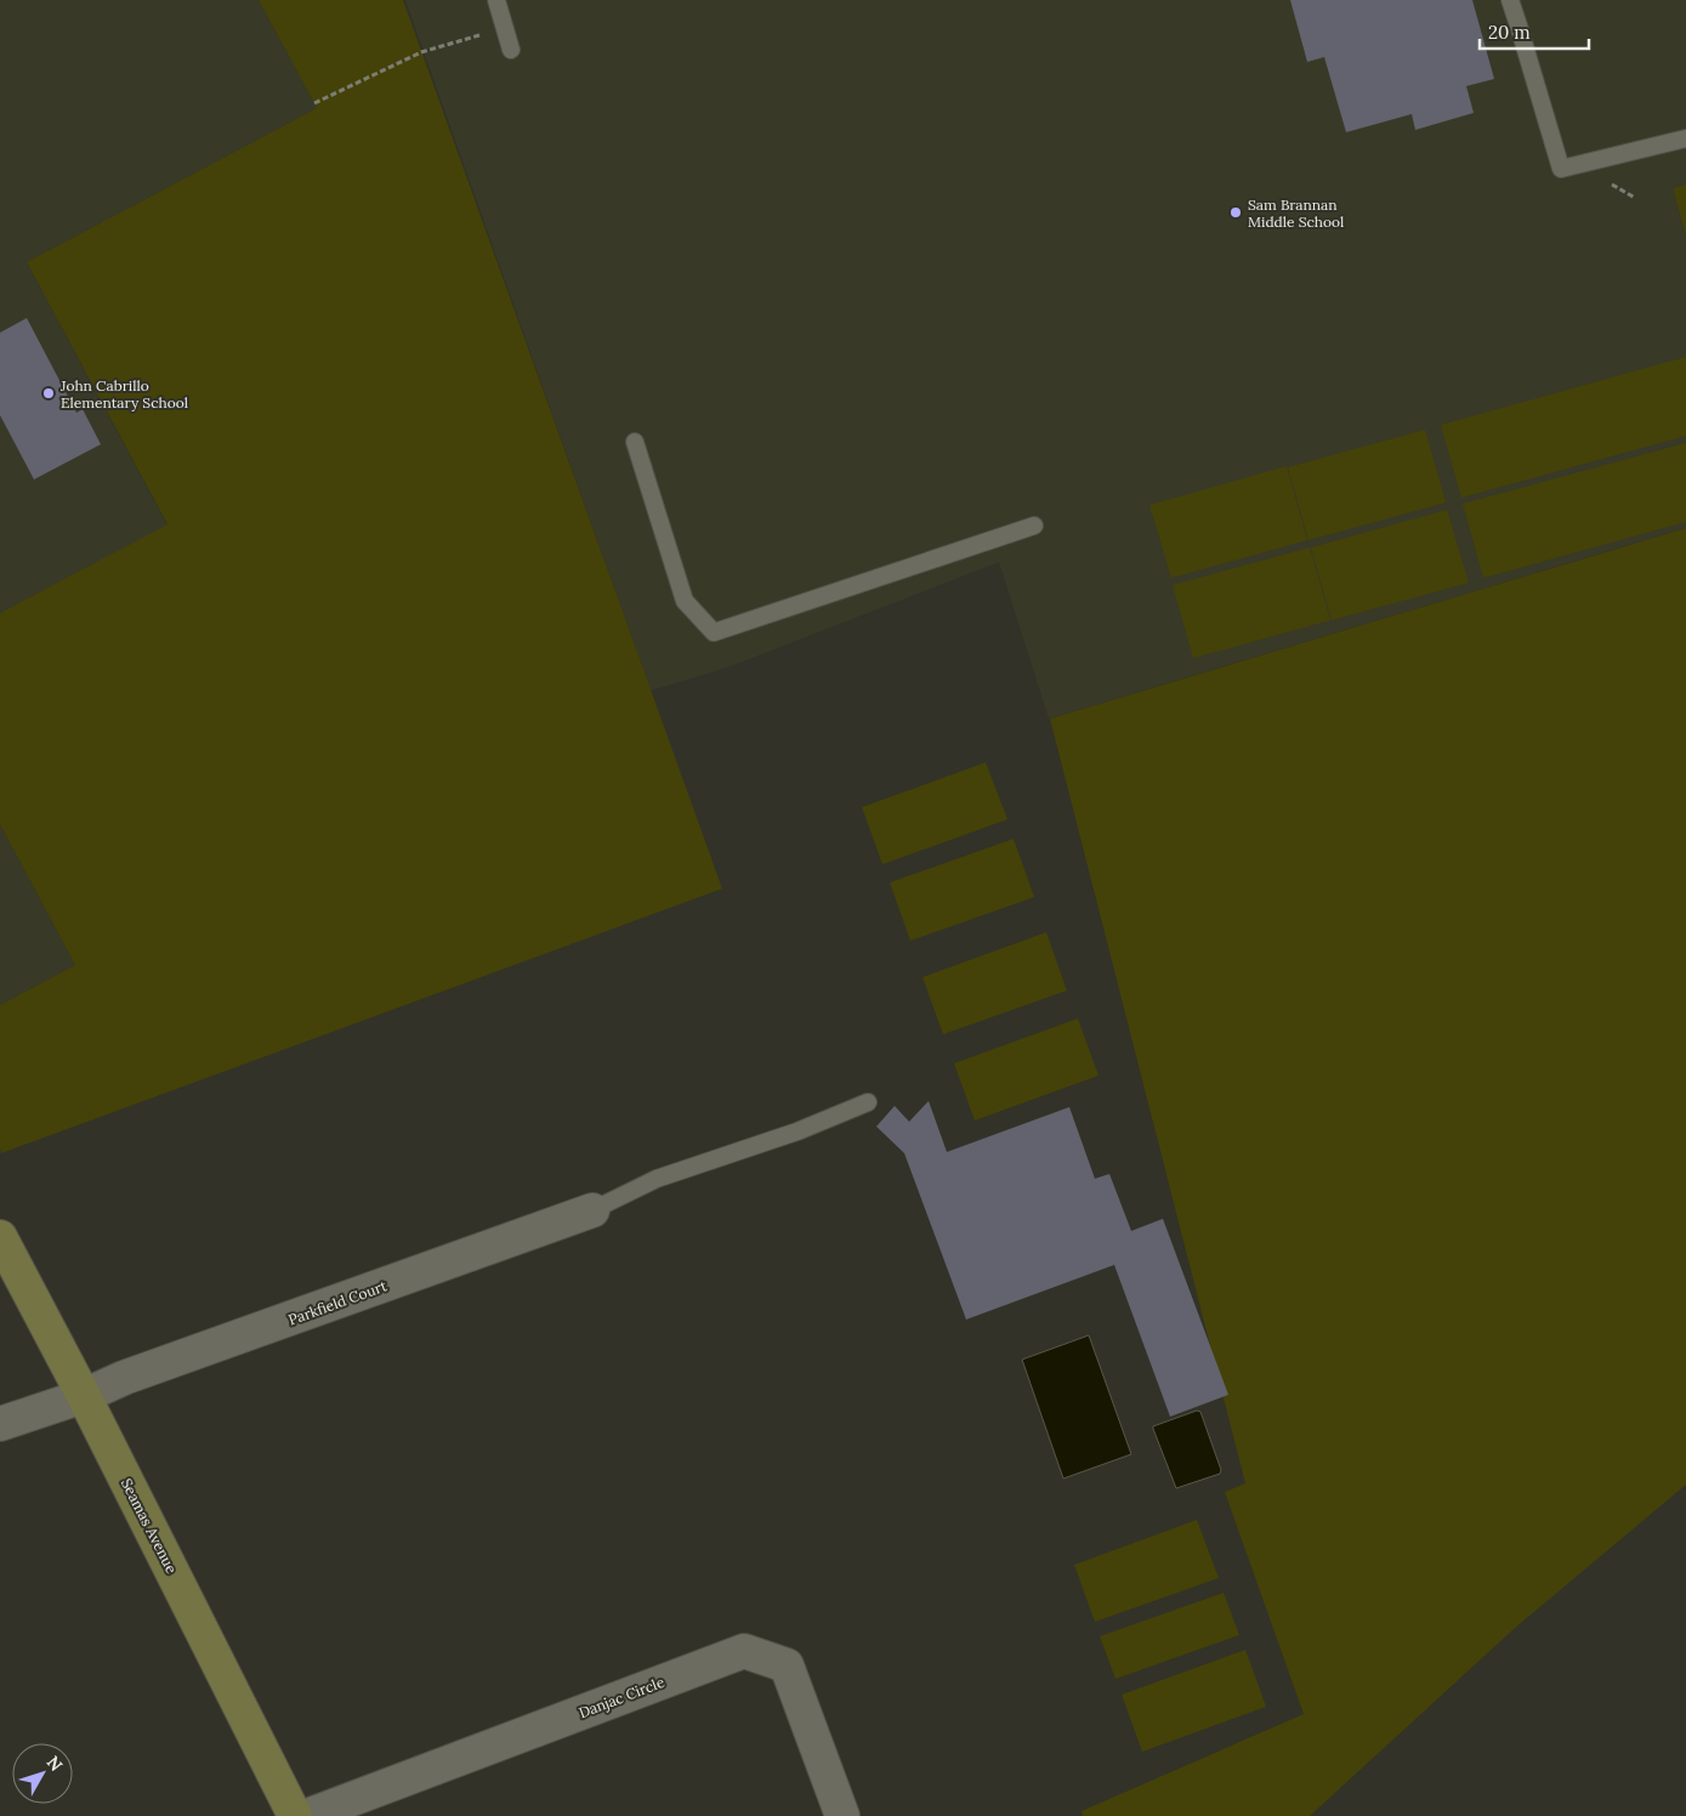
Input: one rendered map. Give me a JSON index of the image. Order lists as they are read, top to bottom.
{
  "streets": {
    "main road": ["Seamas Avenue"],
    "street": ["Parkfield Court", "Danjac Circle"]
  },
  "crossings": [
    ["Parkfield Court", "Seamas Avenue"]
  ],
  "places": ["Sam Brannan Middle School", "John Cabrillo Elementary School"],
  "scale_bar": "20 m",
  "north": "top right"
}
